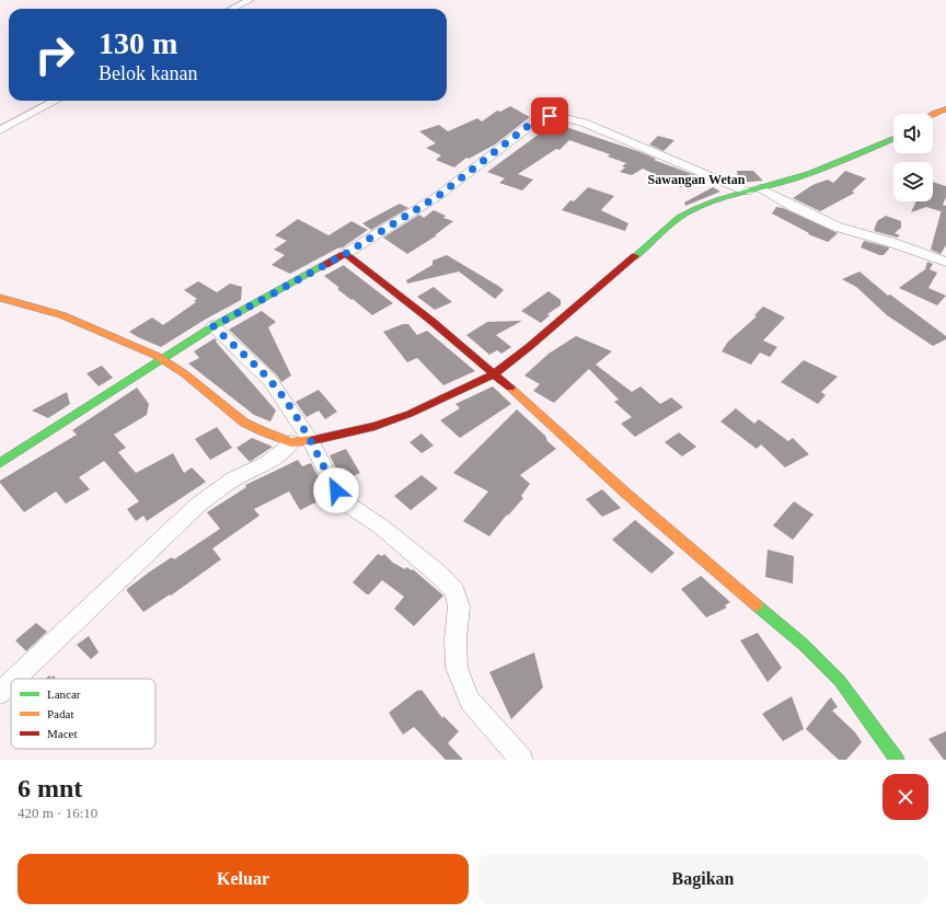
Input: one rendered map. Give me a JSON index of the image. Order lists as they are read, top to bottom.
{
  "districts": ["Sawangan Wetan"],
  "legend": ["Lancar", "Padat", "Macet"],
  "page": {
    "turn": ["130 m", "Belok kanan"],
    "heading": ["6 mnt", "420 m · 16:10"],
    "buttons": ["Keluar", "Bagikan"]
  }
}
